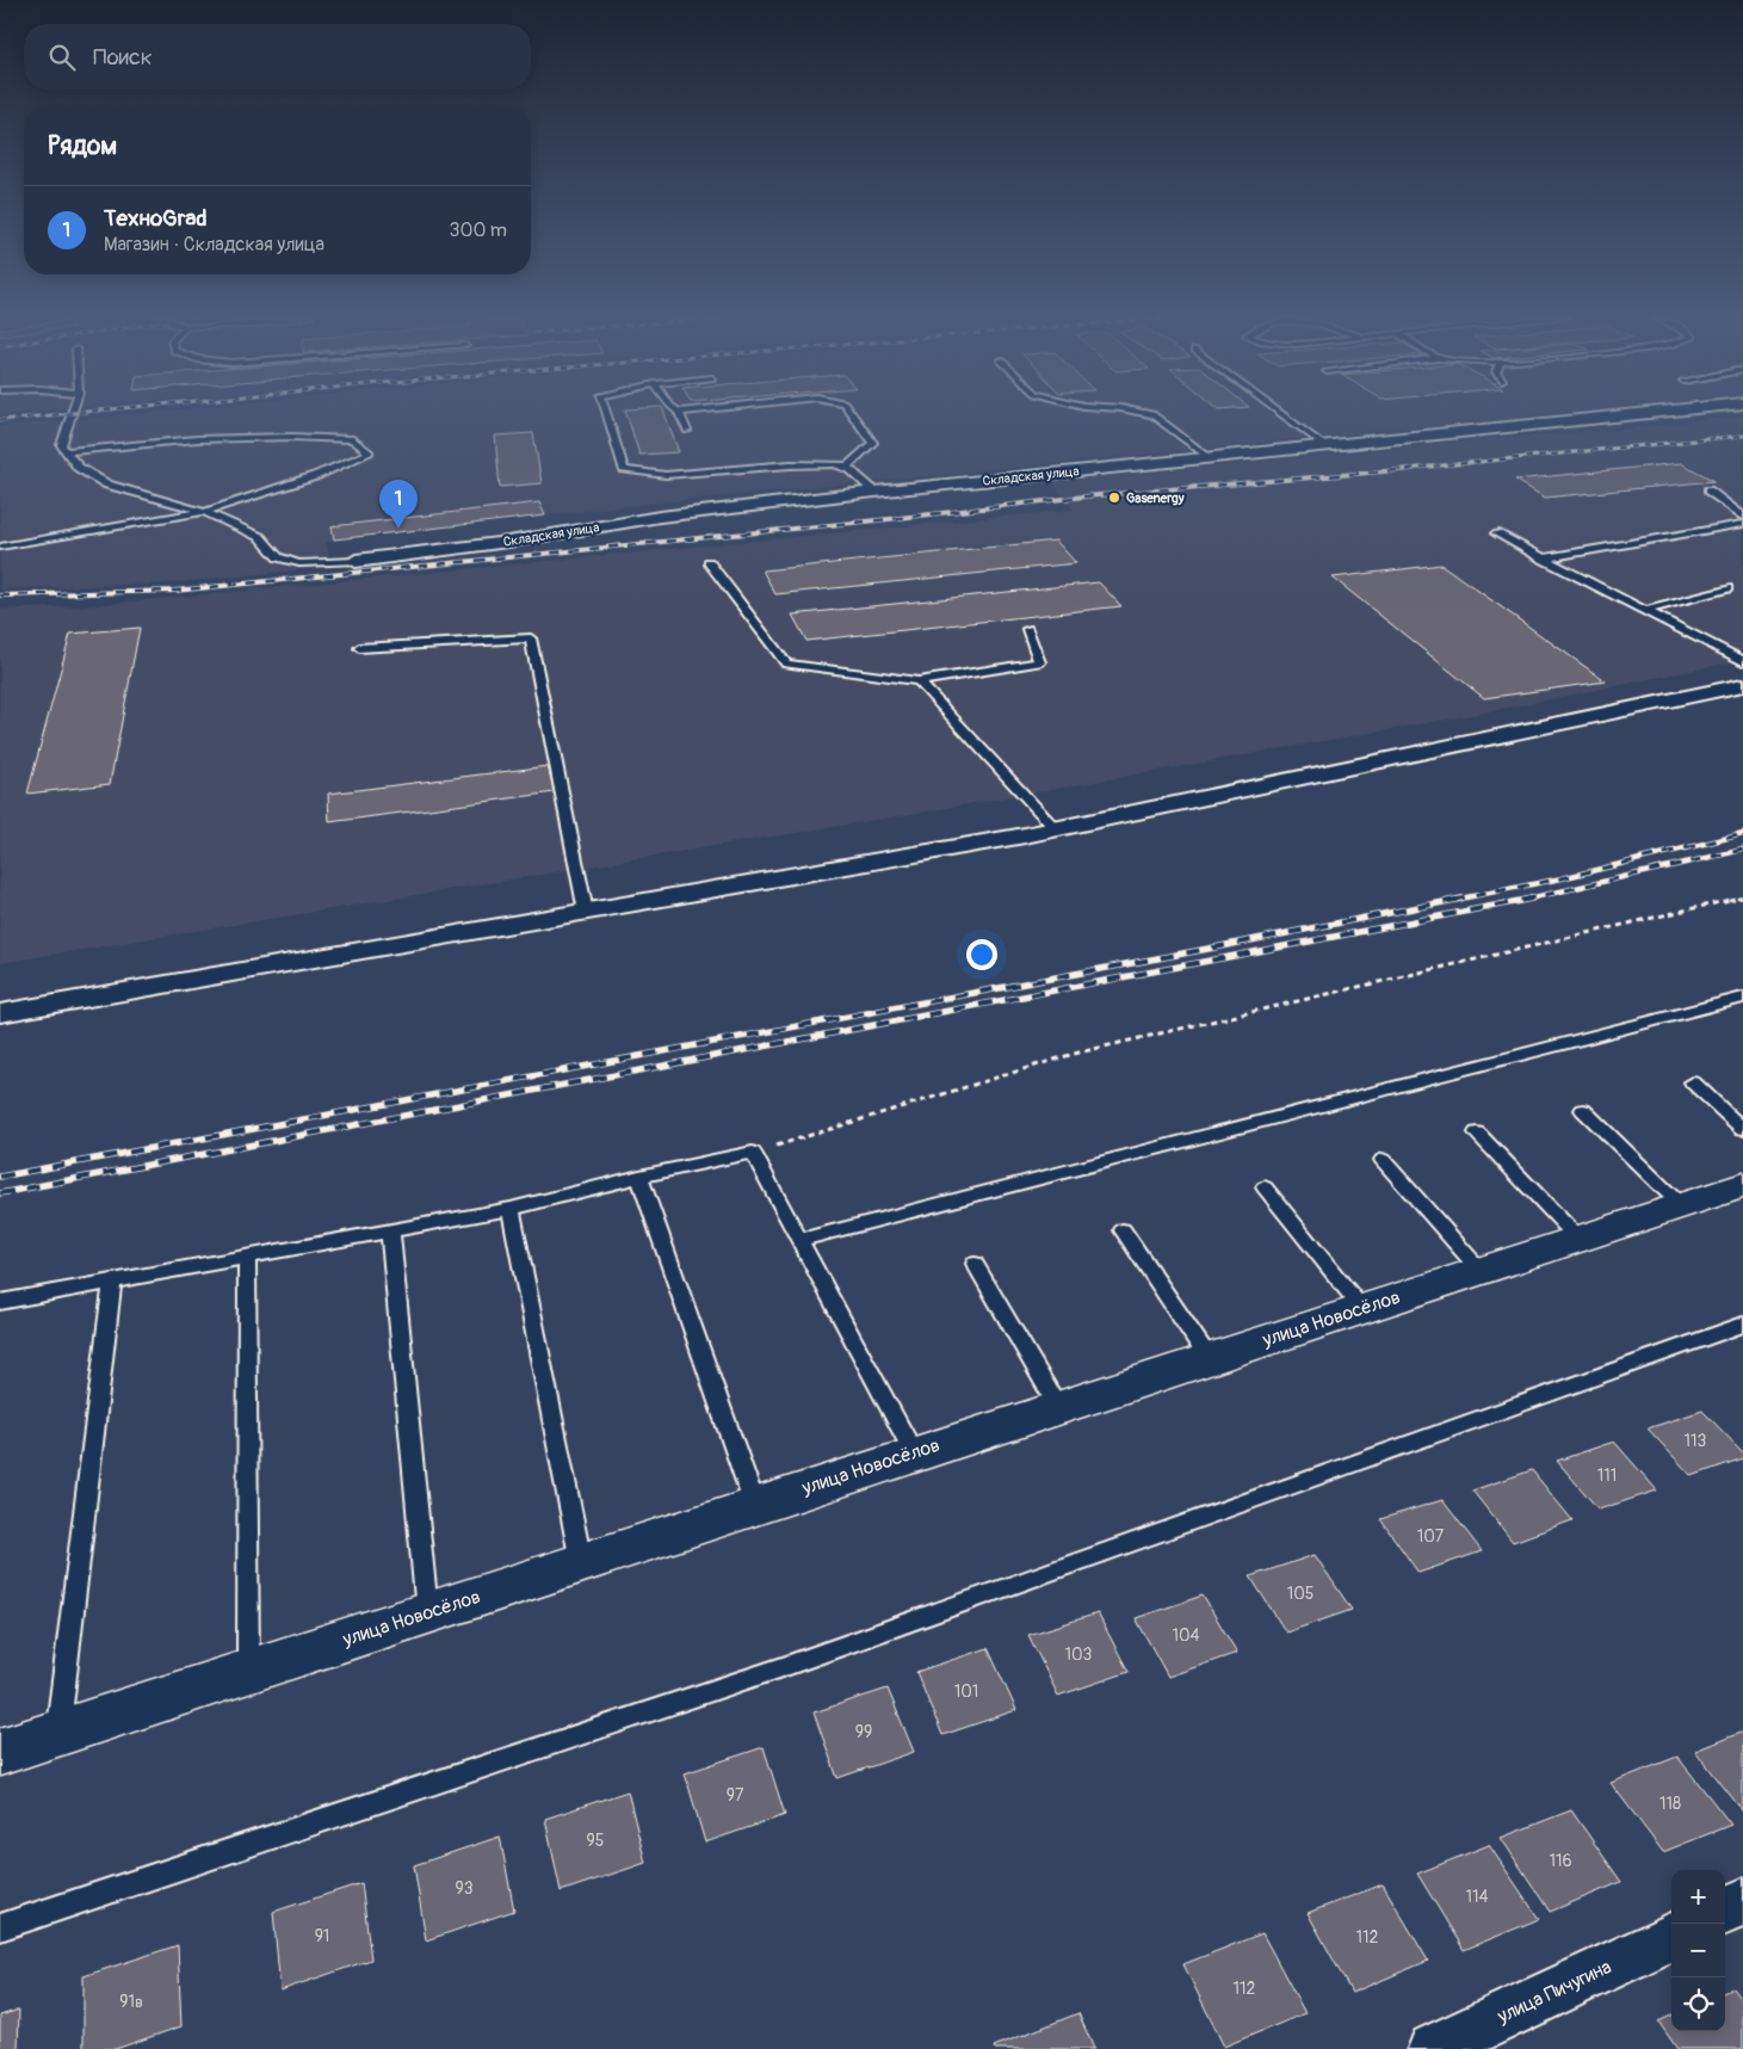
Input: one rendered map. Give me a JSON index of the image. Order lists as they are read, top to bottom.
{
  "streets": {
    "street": ["Складская улица", "улица Новосёлов", "улица Пичугина"]
  },
  "places": ["Gasenergy"],
  "house_numbers": [
    "113",
    "111",
    "107",
    "105",
    "104",
    "103",
    "101",
    "99",
    "97",
    "118",
    "95",
    "116",
    "93",
    "114",
    "91",
    "112",
    "112",
    "91в"
  ],
  "page": {
    "search": "Поиск",
    "heading": "Рядом",
    "list": [
      {
        "mark": "1",
        "name": "ТехноGrad",
        "note": "Магазин · Складская улица",
        "value": "300 m"
      }
    ],
    "pins": "1",
    "map_buttons": ["+", "−"]
  }
}
